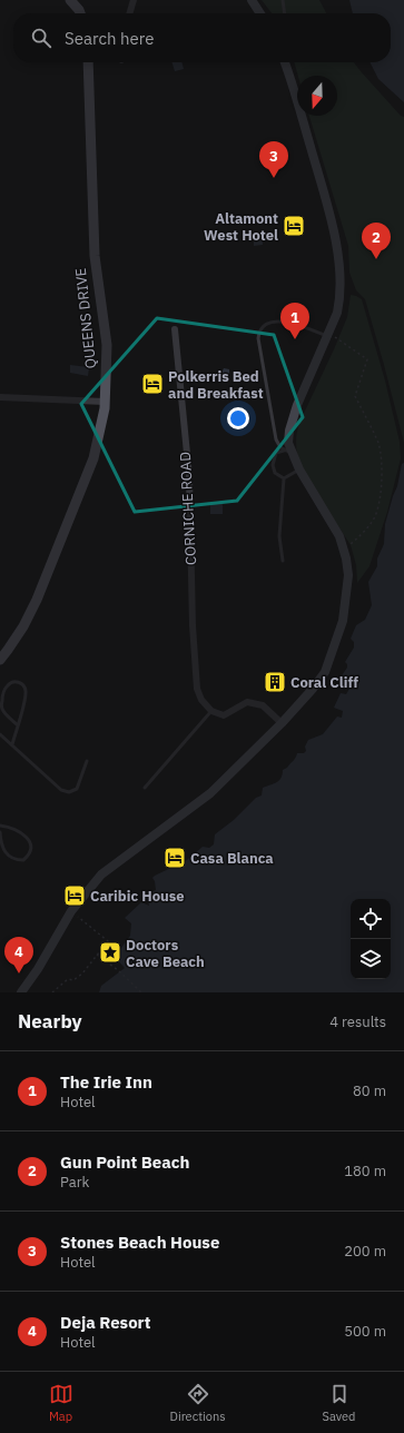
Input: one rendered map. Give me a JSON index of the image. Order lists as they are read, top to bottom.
{
  "streets": {
    "main road": ["QUEENS DRIVE"],
    "street": ["CORNICHE ROAD"]
  },
  "places": {
    "hotel": [
      "Altamont West Hotel",
      "Polkerris Bed and Breakfast",
      "Casa Blanca",
      "Caribic House"
    ],
    "building": ["Coral Cliff"],
    "place": ["Doctors Cave Beach"]
  },
  "north": "bottom",
  "page": {
    "search": "Search here",
    "pins": [
      "3",
      "2",
      "1",
      "4"
    ],
    "heading": ["Nearby", "4 results"],
    "list": [
      {
        "mark": "1",
        "name": "The Irie Inn",
        "note": "Hotel",
        "value": "80 m"
      },
      {
        "mark": "2",
        "name": "Gun Point Beach",
        "note": "Park",
        "value": "180 m"
      },
      {
        "mark": "3",
        "name": "Stones Beach House",
        "note": "Hotel",
        "value": "200 m"
      },
      {
        "mark": "4",
        "name": "Deja Resort",
        "note": "Hotel",
        "value": "500 m"
      }
    ],
    "nav": ["Map", "Directions", "Saved"]
  }
}
